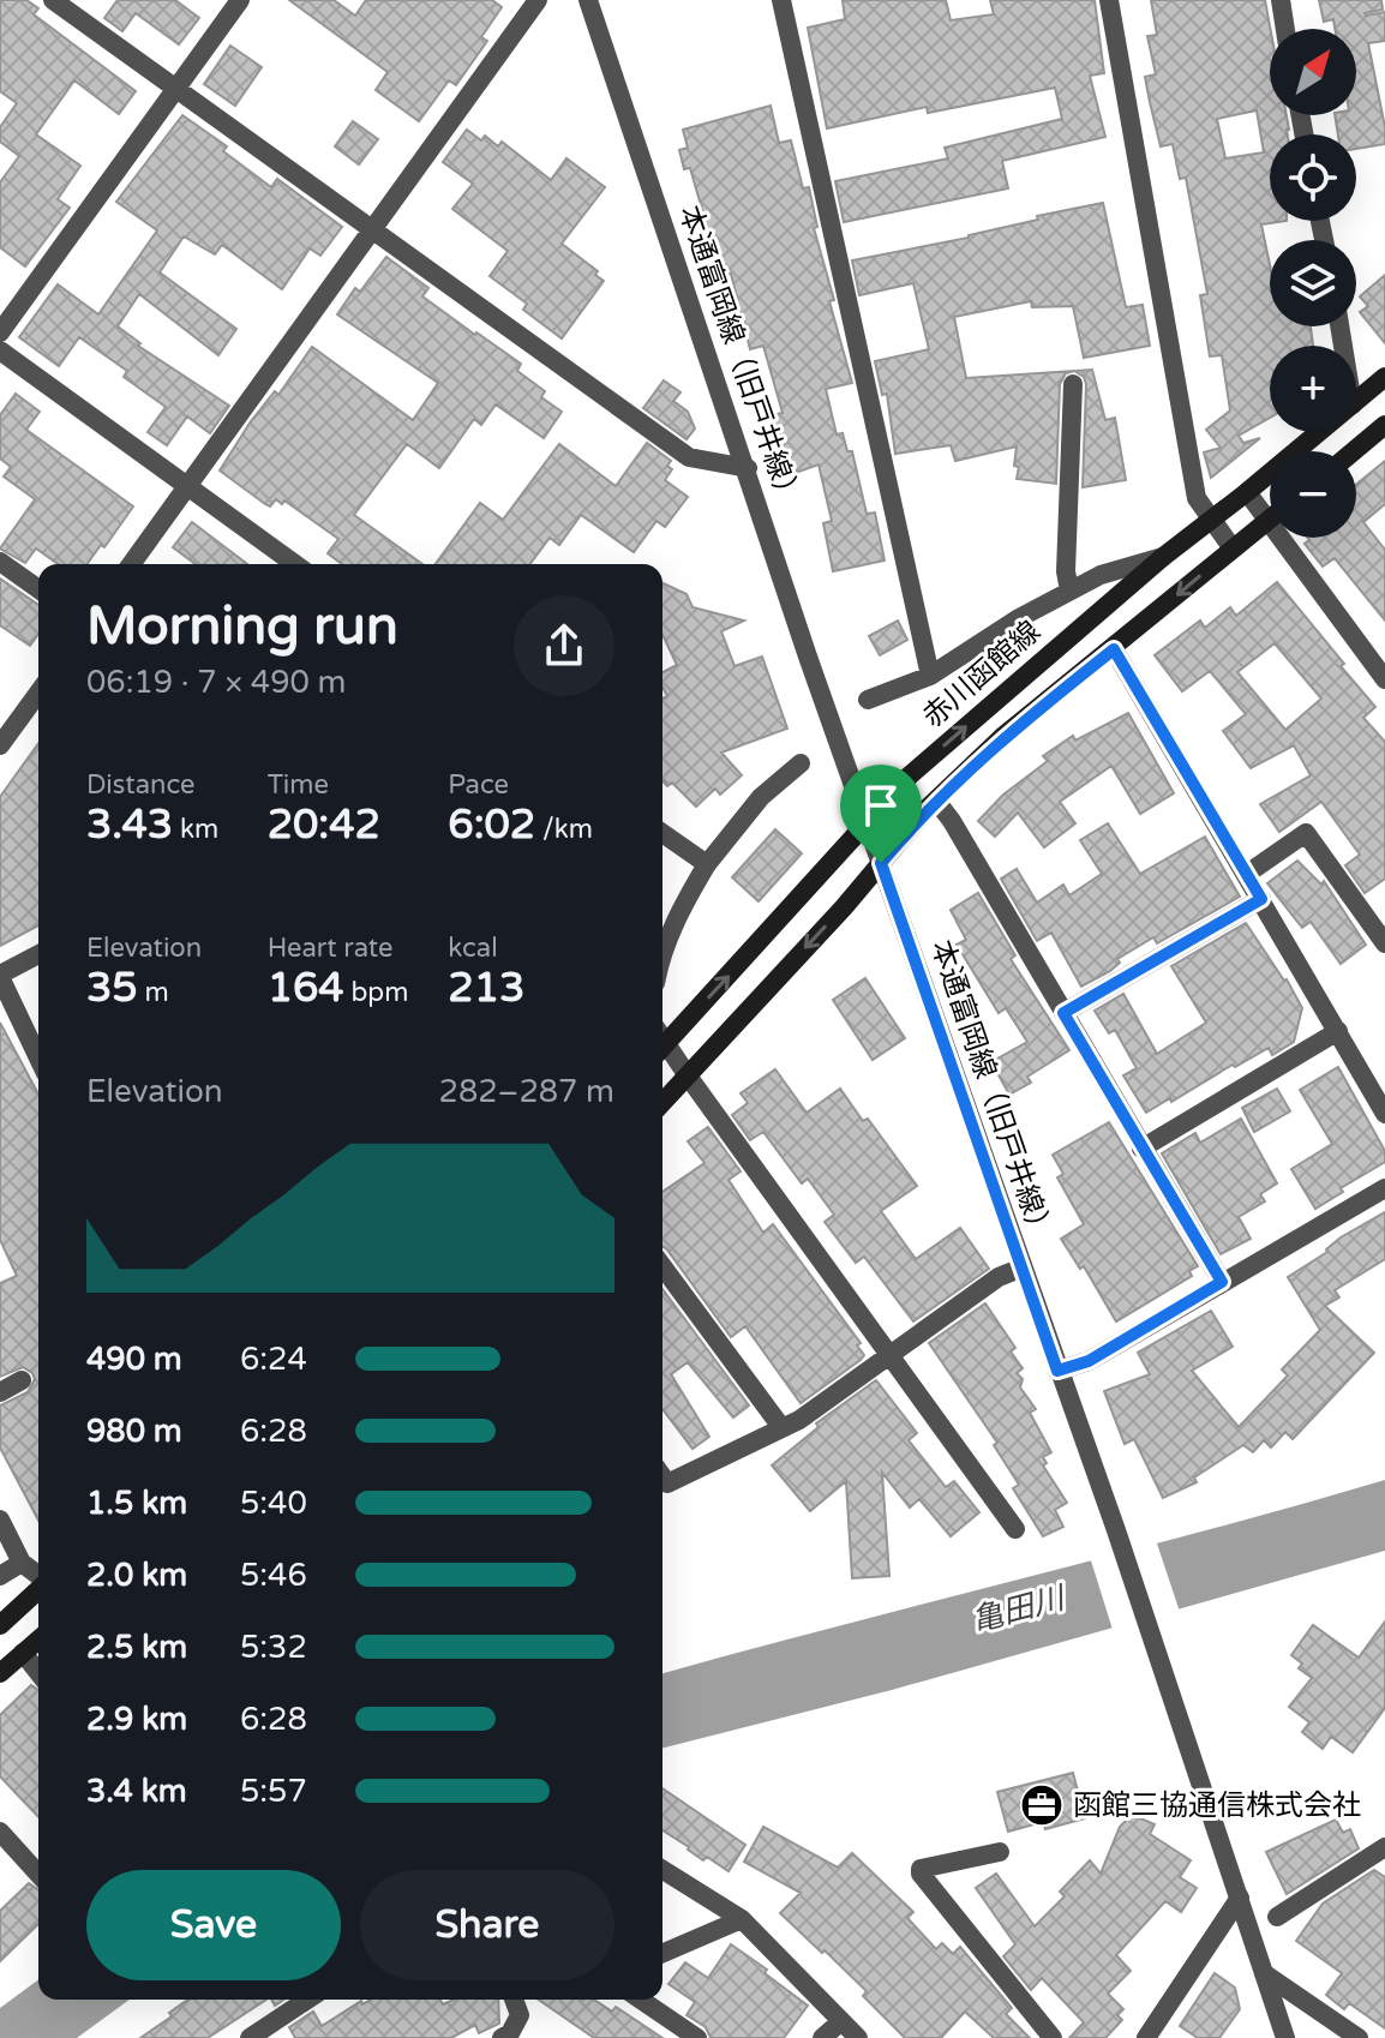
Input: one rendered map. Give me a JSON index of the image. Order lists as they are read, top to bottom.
{
  "streets": {
    "main road": ["赤川函館線"],
    "street": ["本通富岡線（旧戸井線）"]
  },
  "crossings": [
    ["本通富岡線（旧戸井線）", "赤川函館線"]
  ],
  "water": ["亀田川"],
  "places": {
    "office": ["函館三協通信株式会社"]
  },
  "north": "top right",
  "page": {
    "map_buttons": ["+", "−"],
    "heading": ["Morning run", "06:19 · 7 × 490 m"],
    "stats": [
      ["Distance", "3.43 km"],
      ["Time", "20:42"],
      ["Pace", "6:02 /km"],
      ["Elevation", "35 m"],
      ["Heart rate", "164 bpm"],
      ["kcal", "213"]
    ],
    "chart": ["Elevation", "282–287 m"],
    "list": [
      {
        "name": "490 m",
        "note": "6:24"
      },
      {
        "name": "980 m",
        "note": "6:28"
      },
      {
        "name": "1.5 km",
        "note": "5:40"
      },
      {
        "name": "2.0 km",
        "note": "5:46"
      },
      {
        "name": "2.5 km",
        "note": "5:32"
      },
      {
        "name": "2.9 km",
        "note": "6:28"
      },
      {
        "name": "3.4 km",
        "note": "5:57"
      }
    ],
    "buttons": ["Save", "Share"]
  }
}
